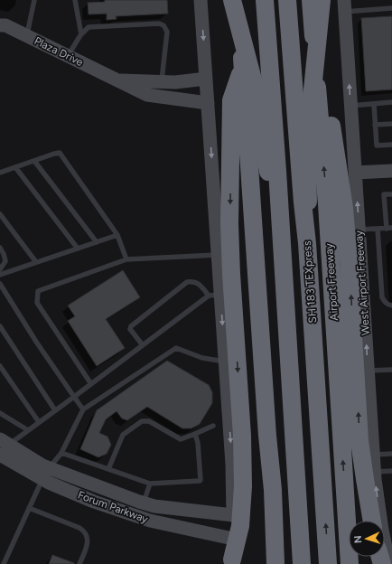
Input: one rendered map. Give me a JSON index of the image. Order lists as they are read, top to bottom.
{
  "streets": {
    "highway": ["SH 183 TEXpress", "Airport Freeway"],
    "main road": ["Plaza Drive", "West Airport Freeway", "Forum Parkway"]
  },
  "one_way": ["West Airport Freeway"],
  "north": "left"
}
